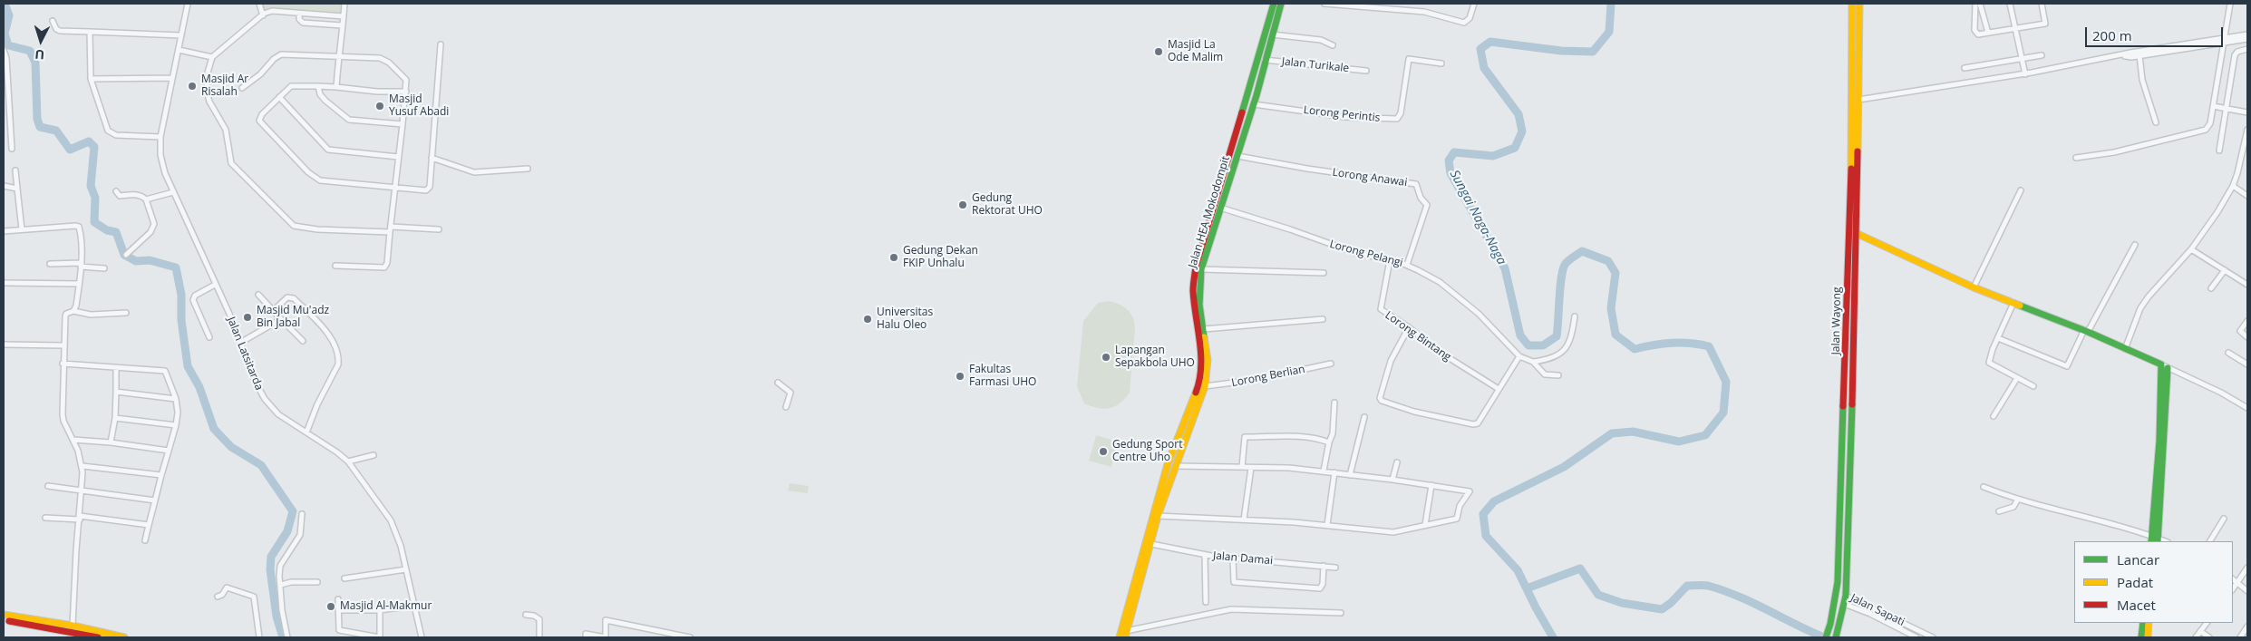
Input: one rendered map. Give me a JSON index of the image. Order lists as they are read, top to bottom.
{
  "streets": {
    "main road": ["Jalan HEA Mokodompit", "Jalan Wayong"],
    "street": [
      "Jalan Turikale",
      "Lorong Perintis",
      "Lorong Anawai",
      "Lorong Pelangi",
      "Lorong Bintang",
      "Jalan Latsitarda",
      "Lorong Berlian",
      "Jalan Damai",
      "Jalan Sapati"
    ]
  },
  "crossings": [
    ["Jalan Turikale", "Jalan HEA Mokodompit"],
    ["Lorong Perintis", "Jalan HEA Mokodompit"],
    ["Lorong Anawai", "Jalan HEA Mokodompit"],
    ["Lorong Anawai", "Lorong Pelangi"],
    ["Jalan HEA Mokodompit", "Lorong Pelangi"],
    ["Jalan HEA Mokodompit", "Lorong Berlian"],
    ["Jalan HEA Mokodompit", "Jalan Damai"],
    ["Lorong Pelangi", "Lorong Bintang"],
    ["Jalan Wayong", "Jalan Sapati"]
  ],
  "water": ["Sungai Naga-Naga"],
  "places": [
    "Masjid La Ode Malim",
    "Masjid Ar Risalah",
    "Masjid Yusuf Abadi",
    "Gedung Rektorat UHO",
    "Gedung Dekan FKIP Unhalu",
    "Masjid Mu'adz Bin Jabal",
    "Universitas Halu Oleo",
    "Lapangan Sepakbola UHO",
    "Fakultas Farmasi UHO",
    "Gedung Sport Centre Uho",
    "Masjid Al-Makmur"
  ],
  "legend": ["Lancar", "Padat", "Macet"],
  "scale_bar": "200 m",
  "north": "bottom"
}
